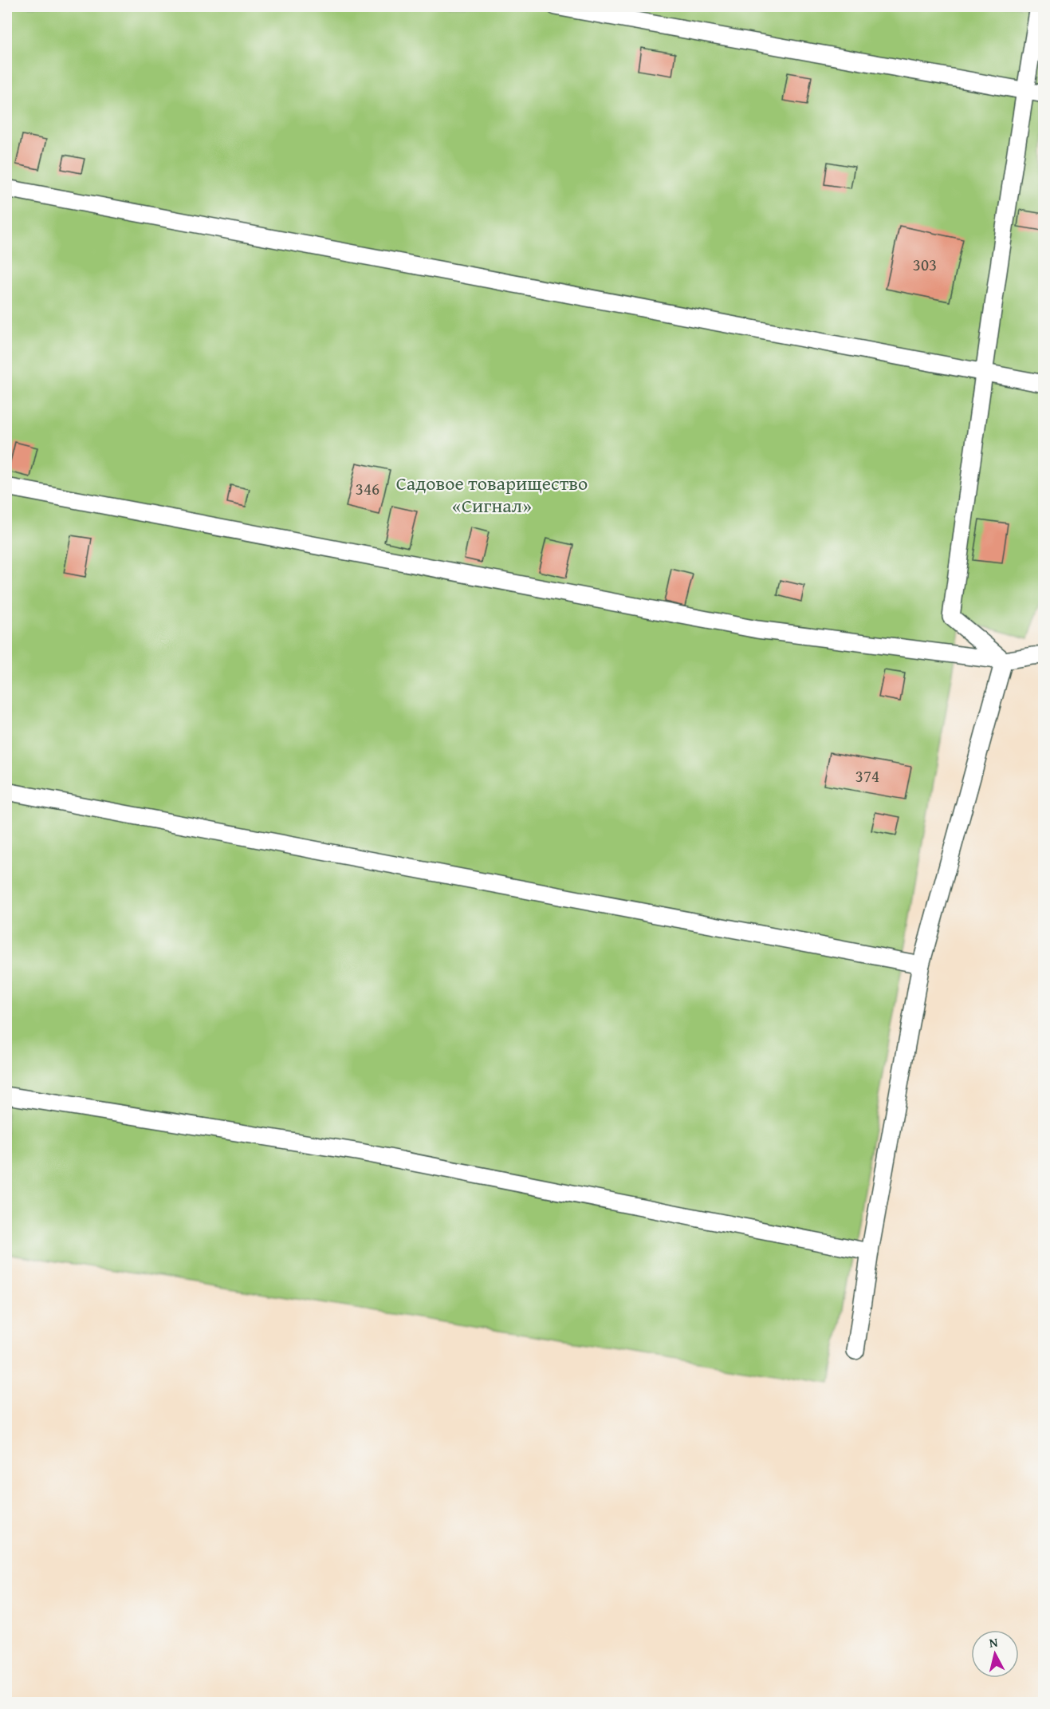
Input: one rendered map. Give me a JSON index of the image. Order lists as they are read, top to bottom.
{
  "parks": ["Садовое товарищество «Сигнал»"],
  "house_numbers": ["303", "346", "374"],
  "north": "top"
}
